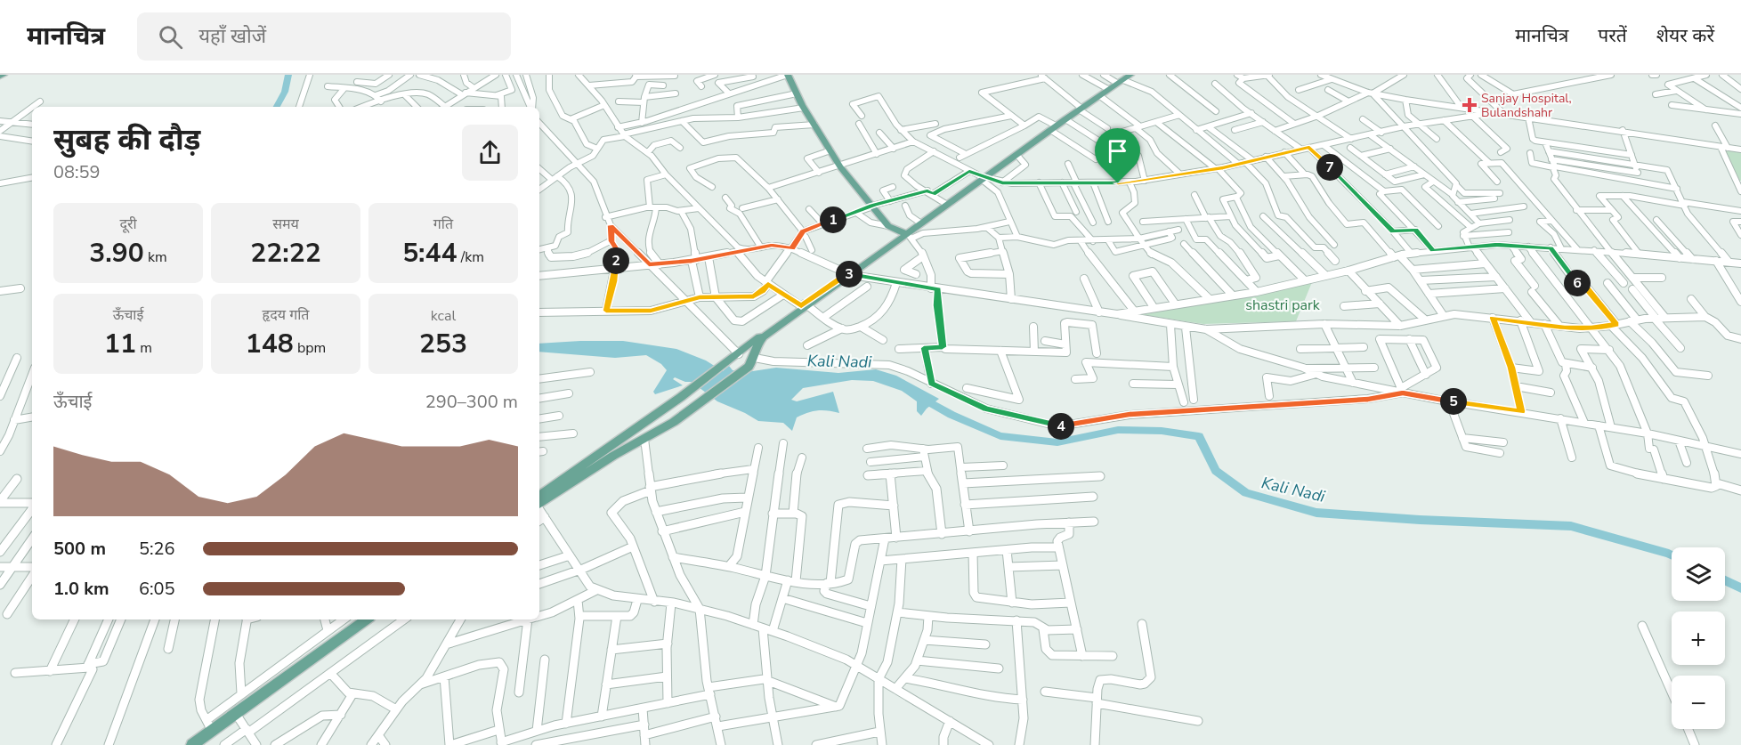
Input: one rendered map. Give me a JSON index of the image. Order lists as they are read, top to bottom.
{
  "water": ["Kali Nadi"],
  "parks": ["shastri park"],
  "places": {
    "health": ["Sanjay Hospital, Bulandshahr"]
  },
  "page": {
    "header": "मानचित्र",
    "search": "यहाँ खोजें",
    "nav": ["मानचित्र", "परतें", "शेयर करें"],
    "heading": ["सुबह की दौड़", "08:59"],
    "pins": [
      "7",
      "1",
      "2",
      "3",
      "6",
      "5",
      "4"
    ],
    "stats": [
      ["दूरी", "3.90 km"],
      ["समय", "22:22"],
      ["गति", "5:44 /km"],
      ["ऊँचाई", "11 m"],
      ["हृदय गति", "148 bpm"],
      ["kcal", "253"]
    ],
    "chart": ["ऊँचाई", "290–300 m"],
    "list": [
      {
        "name": "500 m",
        "note": "5:26"
      },
      {
        "name": "1.0 km",
        "note": "6:05"
      }
    ],
    "map_buttons": ["+", "−"]
  }
}
